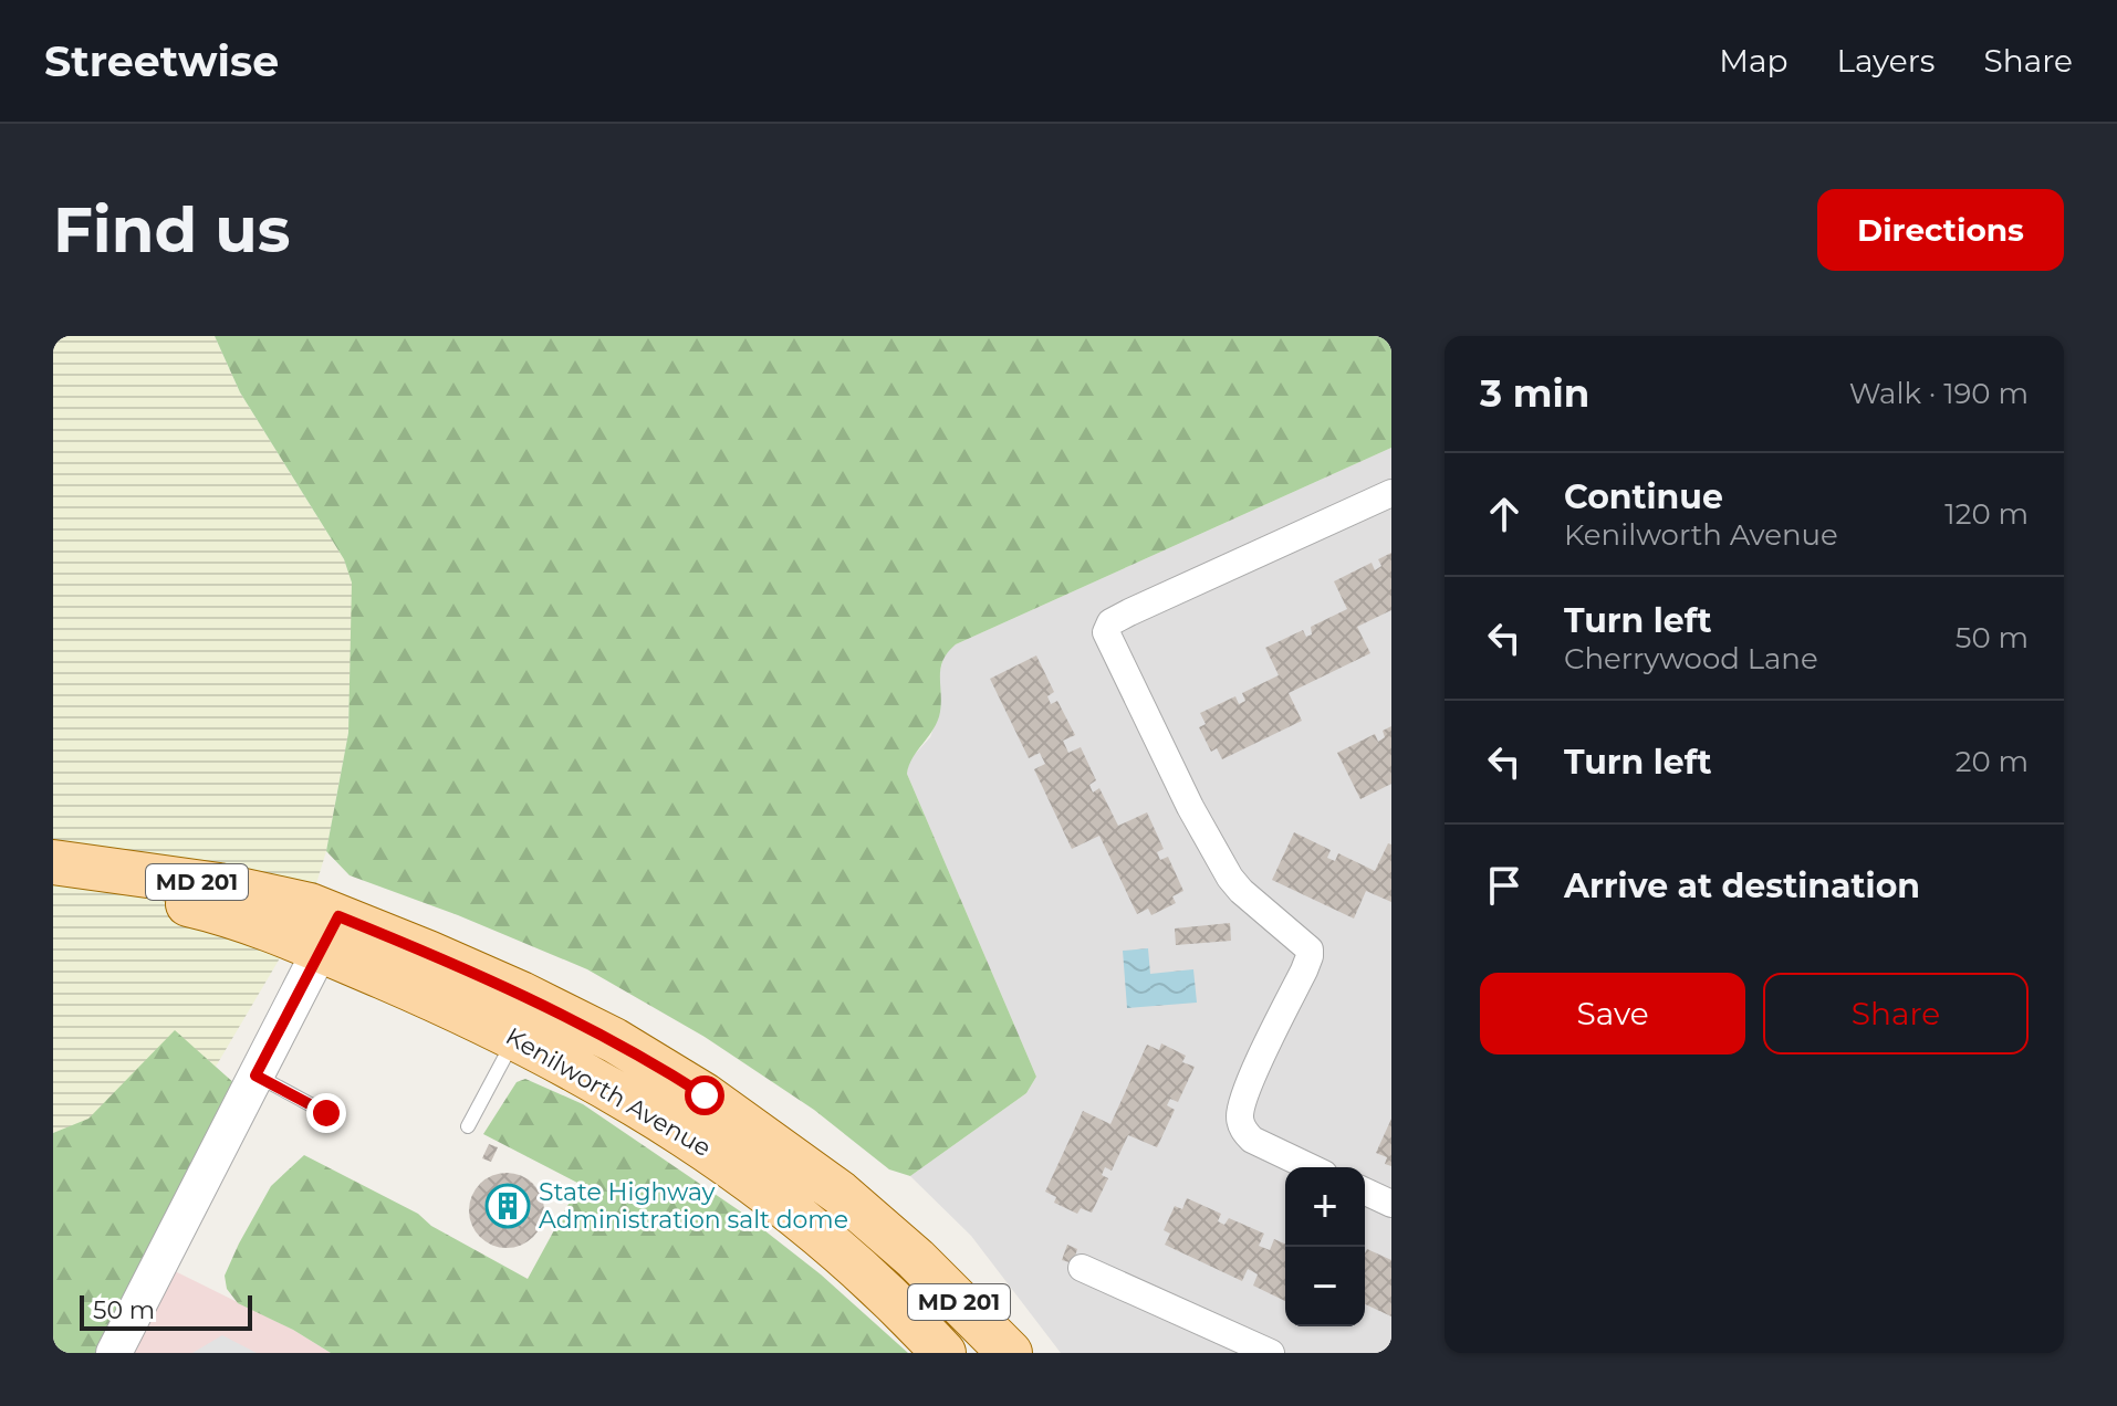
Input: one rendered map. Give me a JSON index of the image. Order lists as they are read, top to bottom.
{
  "streets": {
    "main road": ["MD 201", "Kenilworth Avenue"]
  },
  "crossings": [
    ["MD 201", "Kenilworth Avenue"]
  ],
  "places": {
    "building": ["State Highway Administration salt dome"]
  },
  "scale_bar": "50 m",
  "page": {
    "header": "Streetwise",
    "nav": ["Map", "Layers", "Share"],
    "buttons": [
      "Directions",
      ["Save", "Share"]
    ],
    "title": "Find us",
    "heading": ["3 min", "Walk · 190 m"],
    "list": [
      ["Continue", "Kenilworth Avenue", "120 m"],
      ["Turn left", "Cherrywood Lane", "50 m"],
      ["Turn left", "20 m"],
      "Arrive at destination"
    ],
    "map_buttons": ["+", "−"],
    "scale": "50 m"
  }
}
